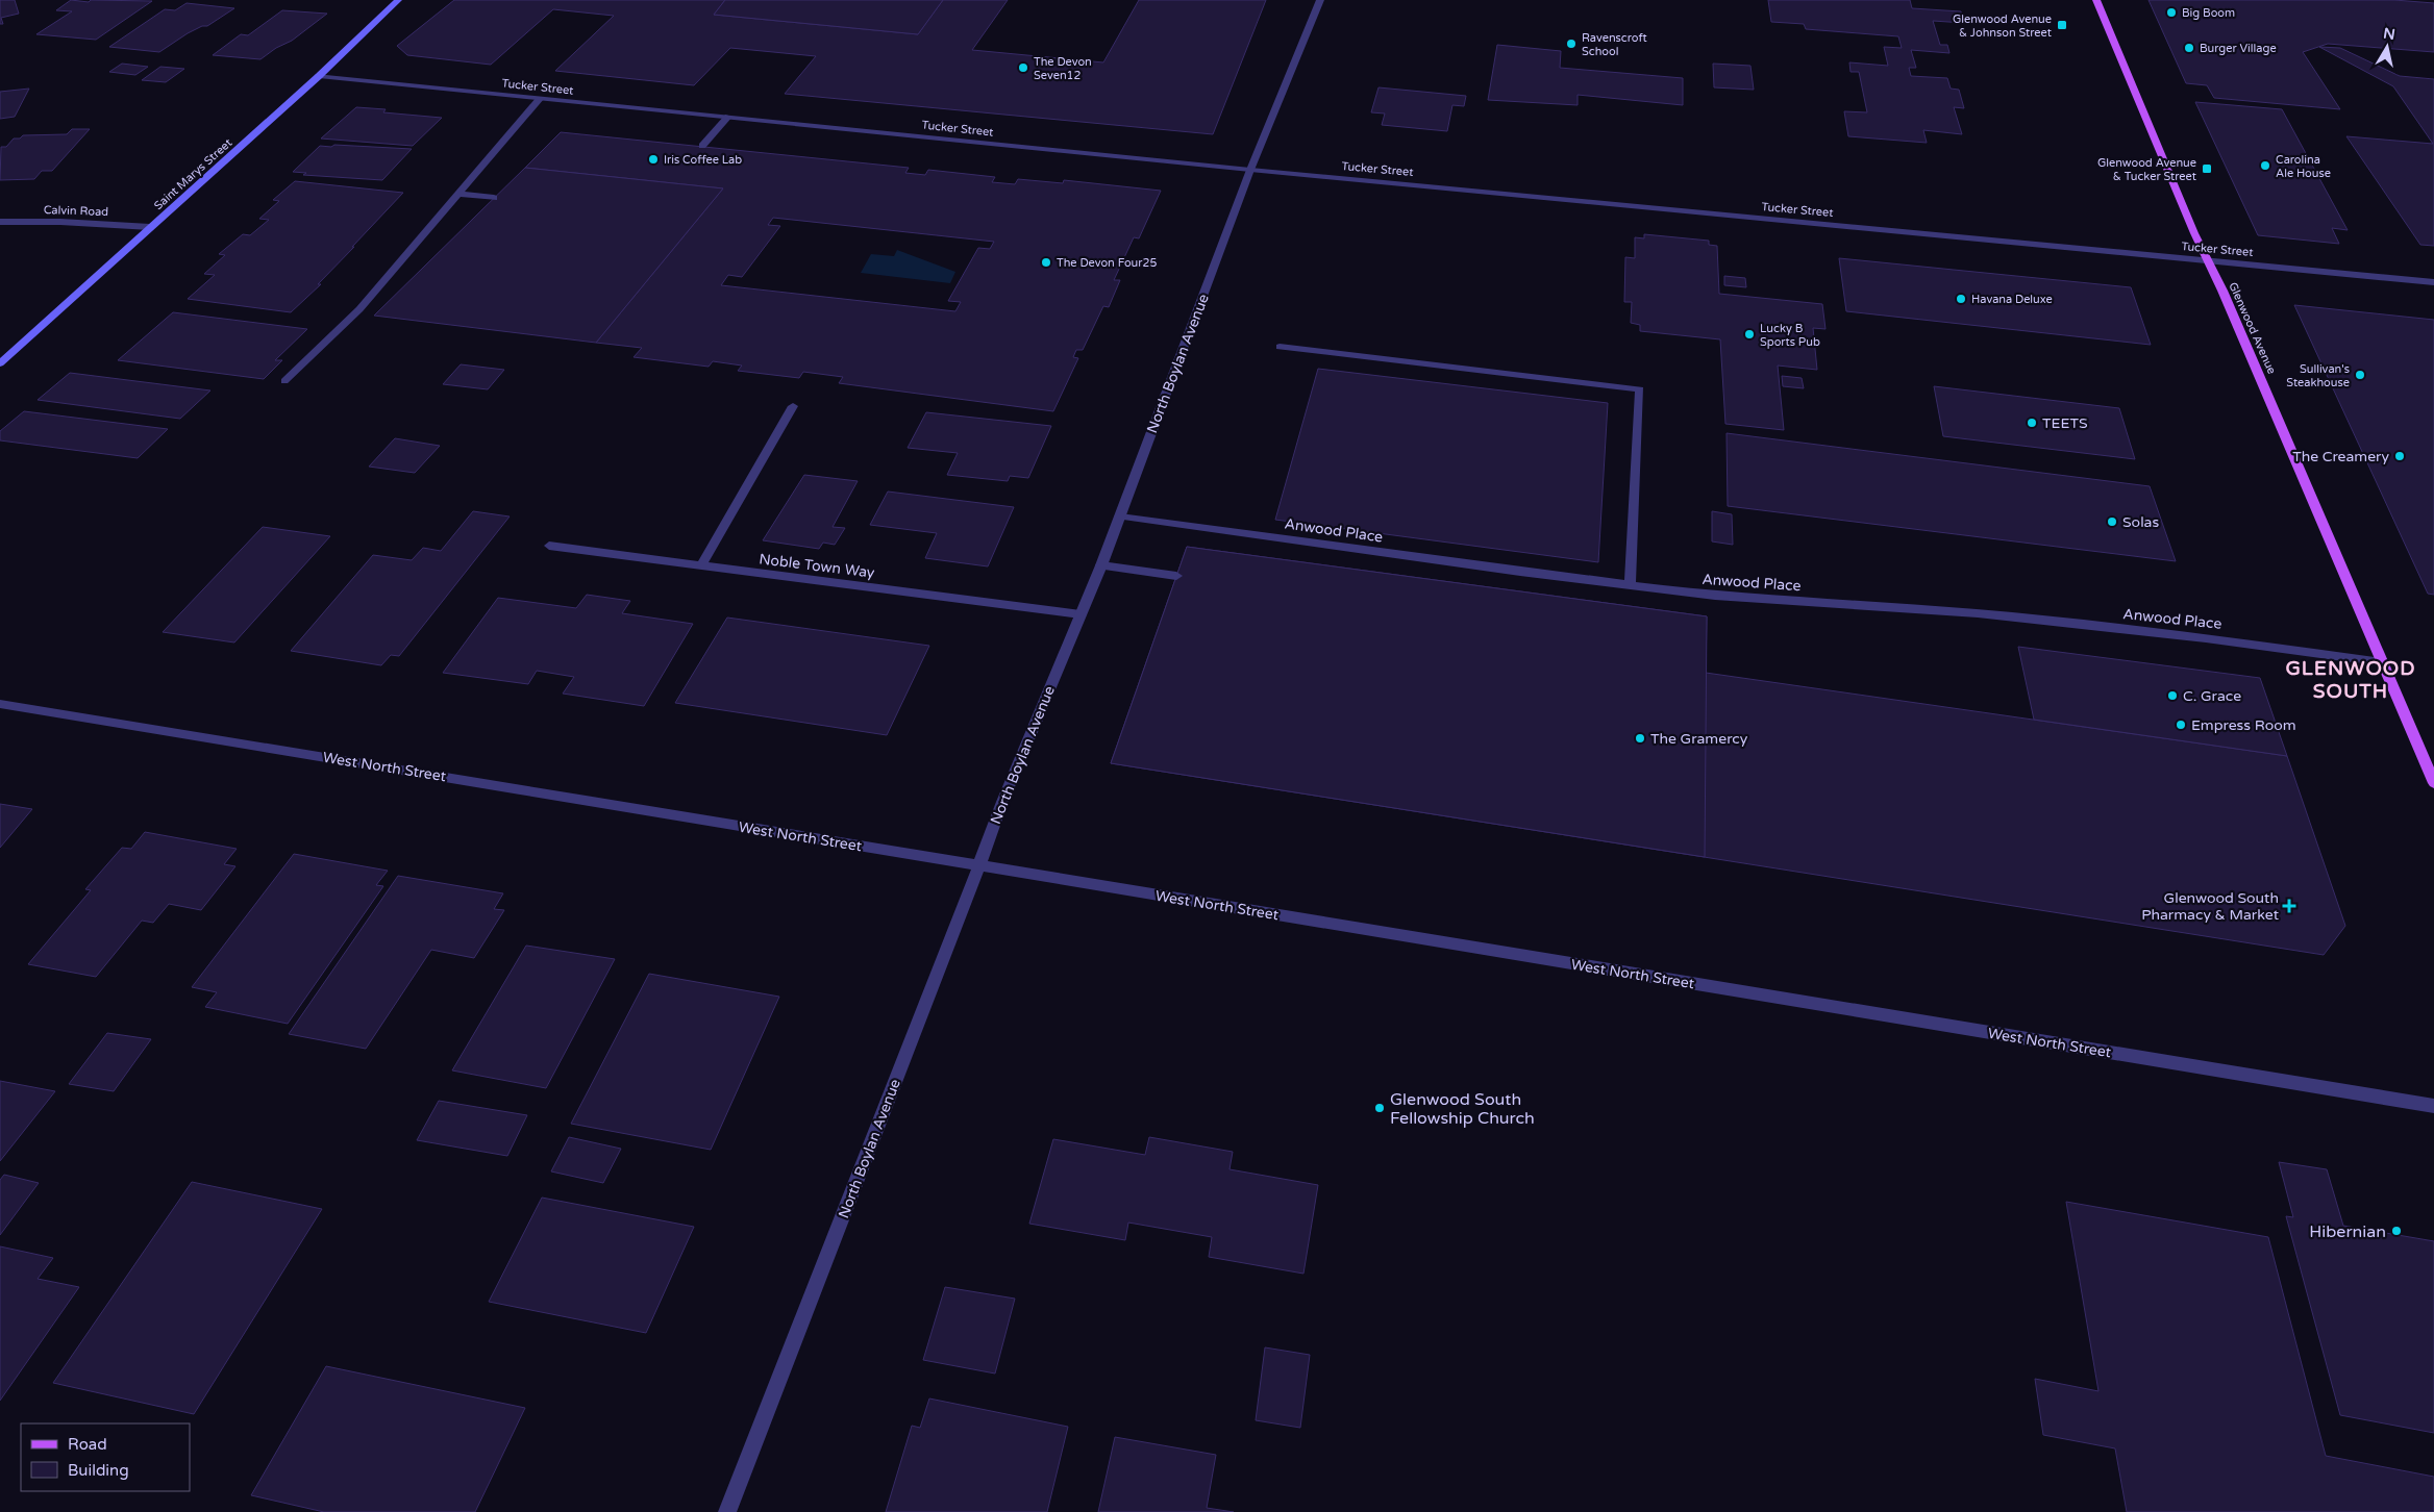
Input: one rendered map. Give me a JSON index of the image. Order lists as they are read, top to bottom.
{
  "streets": {
    "main road": ["Saint Marys Street", "Glenwood Avenue"],
    "street": [
      "Tucker Street",
      "Calvin Road",
      "North Boylan Avenue",
      "Anwood Place",
      "Noble Town Way",
      "West North Street"
    ]
  },
  "crossings": [
    ["Tucker Street", "Saint Marys Street"],
    ["Tucker Street", "Glenwood Avenue"],
    ["Tucker Street", "North Boylan Avenue"],
    ["Saint Marys Street", "Calvin Road"],
    ["Glenwood Avenue", "Anwood Place"],
    ["North Boylan Avenue", "Anwood Place"],
    ["North Boylan Avenue", "Noble Town Way"],
    ["North Boylan Avenue", "West North Street"]
  ],
  "districts": ["GLENWOOD SOUTH"],
  "places": {
    "other": [
      "Big Boom",
      "Ravenscroft School",
      "Burger Village",
      "The Devon Seven12",
      "Iris Coffee Lab",
      "Carolina Ale House",
      "The Devon Four25",
      "Havana Deluxe",
      "Lucky B Sports Pub",
      "Sullivan's Steakhouse",
      "TEETS",
      "The Creamery",
      "Solas",
      "C. Grace",
      "Empress Room",
      "The Gramercy",
      "Glenwood South Fellowship Church",
      "Hibernian"
    ],
    "transit": ["Glenwood Avenue & Johnson Street", "Glenwood Avenue & Tucker Street"],
    "health": ["Glenwood South Pharmacy & Market"]
  },
  "legend": ["Road", "Building"],
  "north": "top"
}
